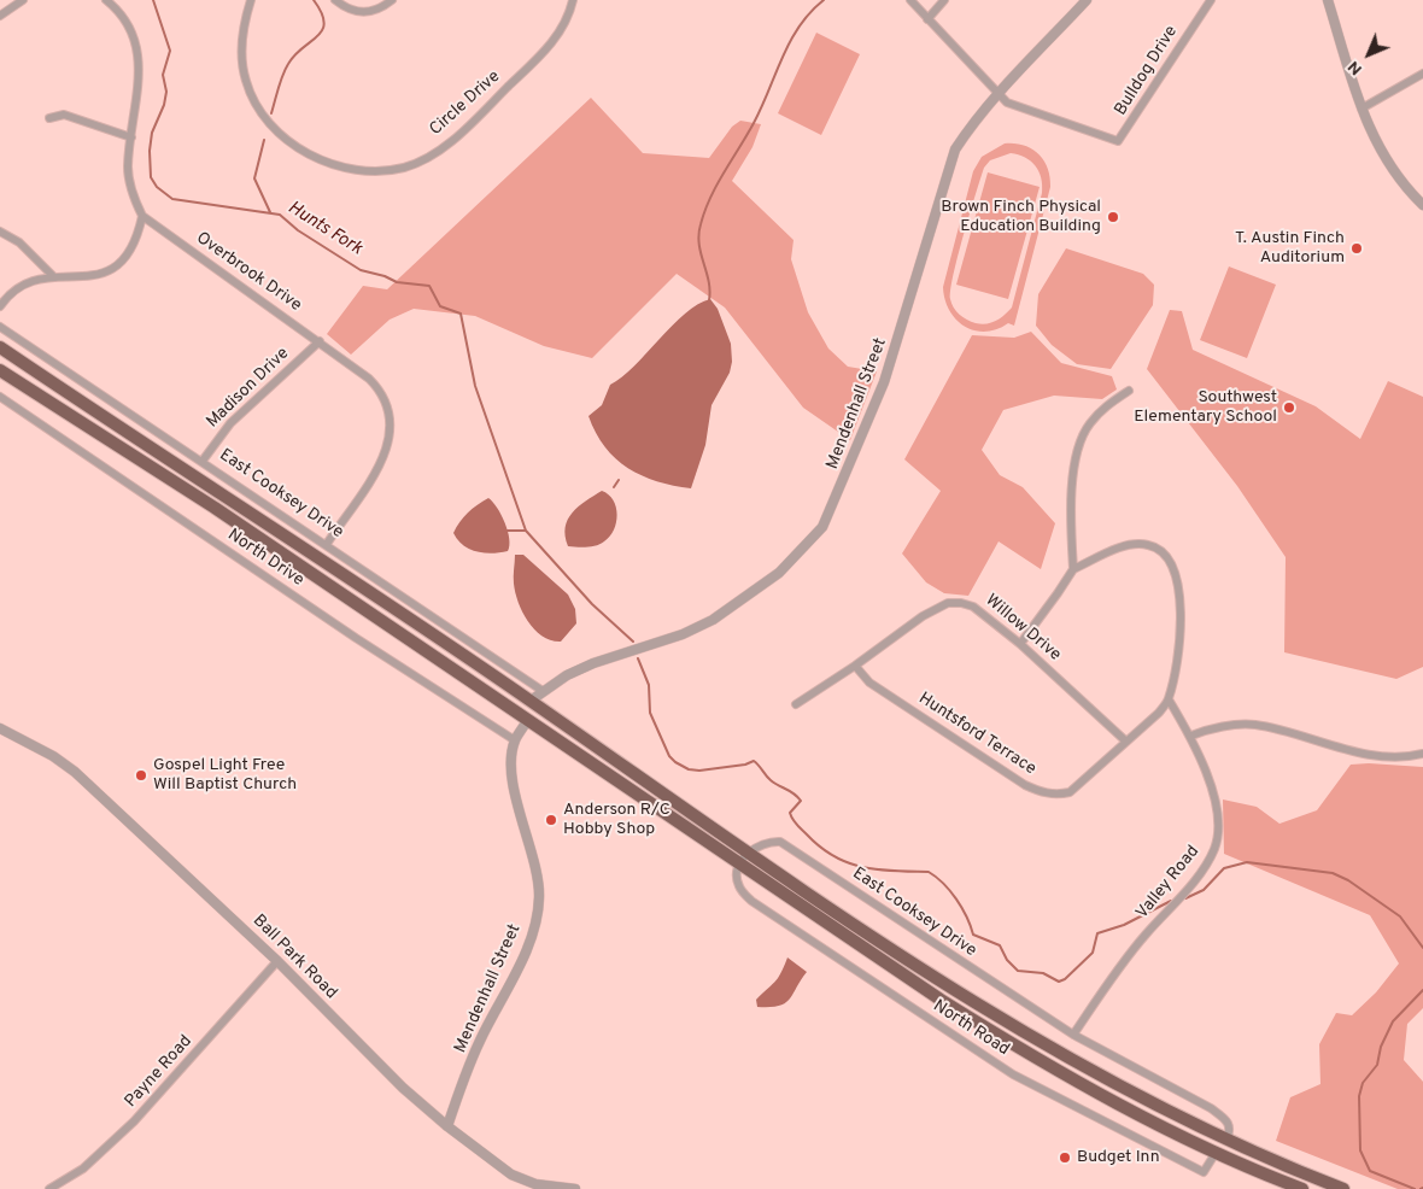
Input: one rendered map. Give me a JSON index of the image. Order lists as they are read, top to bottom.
{
  "streets": {
    "street": [
      "Bulldog Drive",
      "Circle Drive",
      "Overbrook Drive",
      "Madison Drive",
      "Mendenhall Street",
      "East Cooksey Drive",
      "North Drive",
      "Willow Drive",
      "Huntsford Terrace",
      "Valley Road",
      "Ball Park Road",
      "North Road",
      "Payne Road"
    ]
  },
  "crossings": [
    ["Bulldog Drive", "Mendenhall Street"],
    ["Overbrook Drive", "Madison Drive"],
    ["Overbrook Drive", "East Cooksey Drive"],
    ["Madison Drive", "East Cooksey Drive"],
    ["Mendenhall Street", "East Cooksey Drive"],
    ["Mendenhall Street", "North Drive"],
    ["Mendenhall Street", "Ball Park Road"],
    ["East Cooksey Drive", "Valley Road"],
    ["East Cooksey Drive", "North Road"],
    ["Willow Drive", "Huntsford Terrace"],
    ["Huntsford Terrace", "Valley Road"],
    ["Ball Park Road", "Payne Road"]
  ],
  "water": ["Hunts Fork"],
  "places": [
    "Brown Finch Physical Education Building",
    "T. Austin Finch Auditorium",
    "Southwest Elementary School",
    "Gospel Light Free Will Baptist Church",
    "Anderson R/C Hobby Shop",
    "Budget Inn"
  ],
  "north": "bottom left"
}
